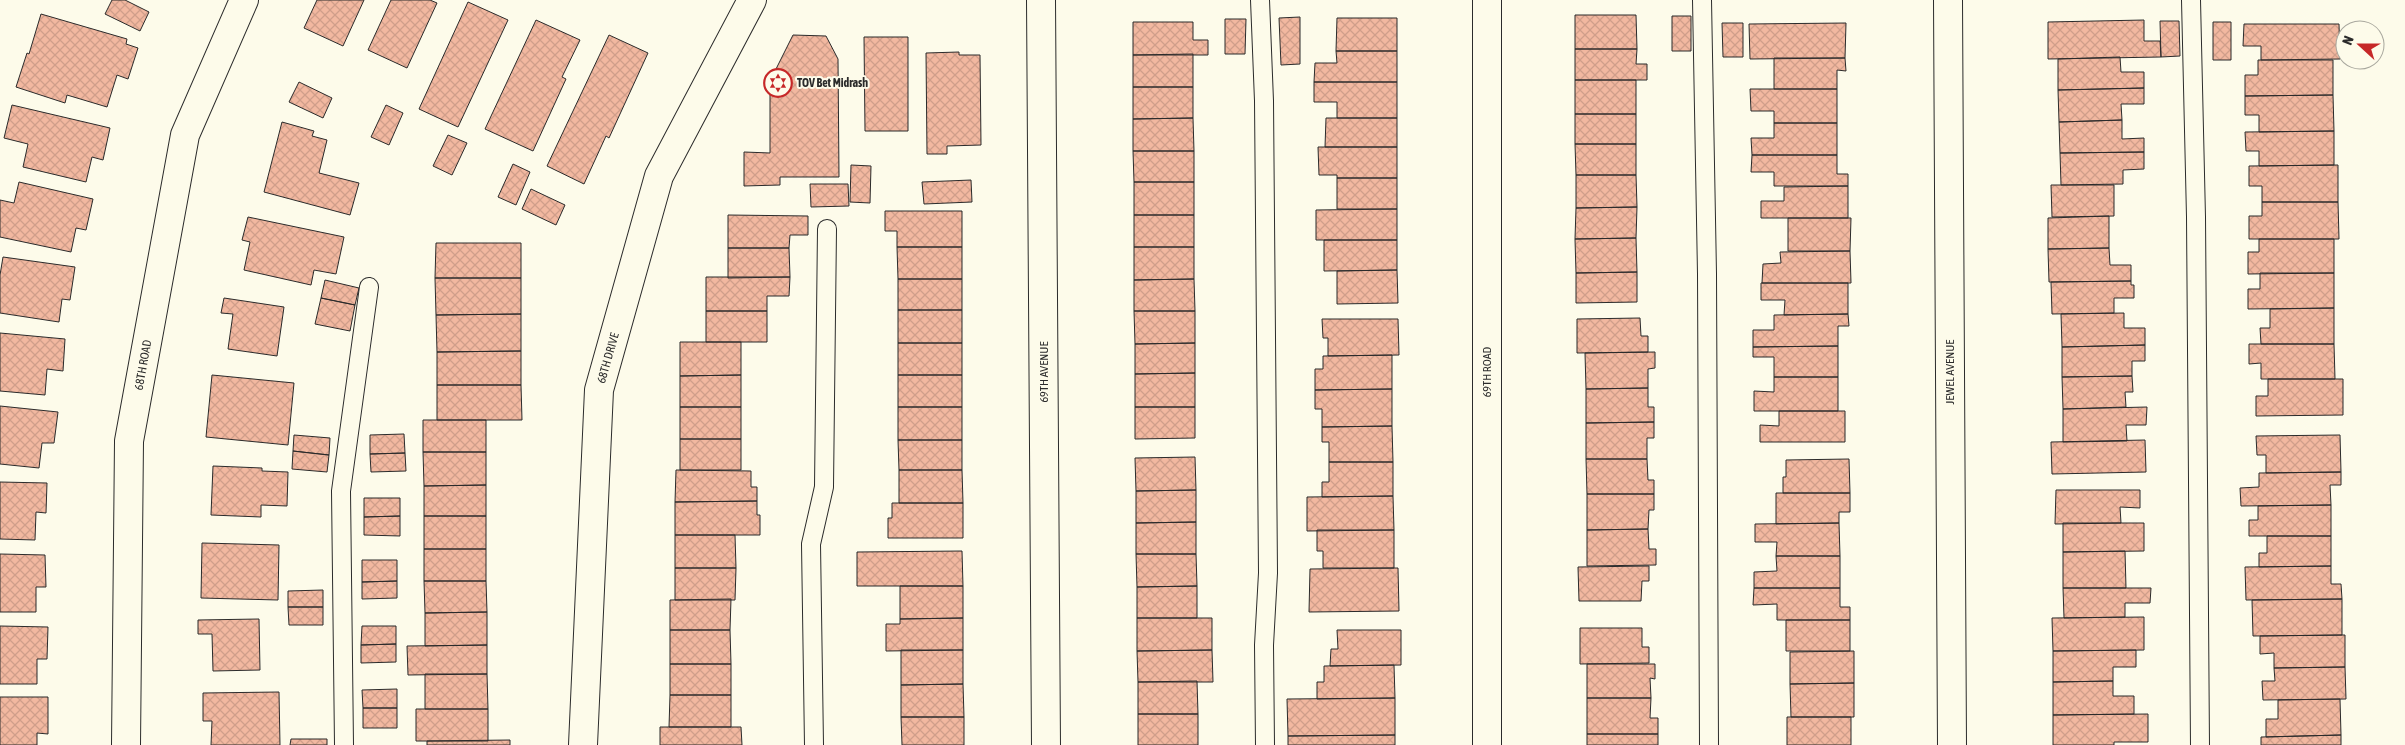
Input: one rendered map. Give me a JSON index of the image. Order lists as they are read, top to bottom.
{
  "streets": {
    "street": [
      "68TH DRIVE",
      "68TH ROAD",
      "69TH AVENUE",
      "69TH ROAD",
      "JEWEL AVENUE"
    ]
  },
  "places": {
    "synagogue": ["TOV Bet Midrash"]
  },
  "north": "left"
}
